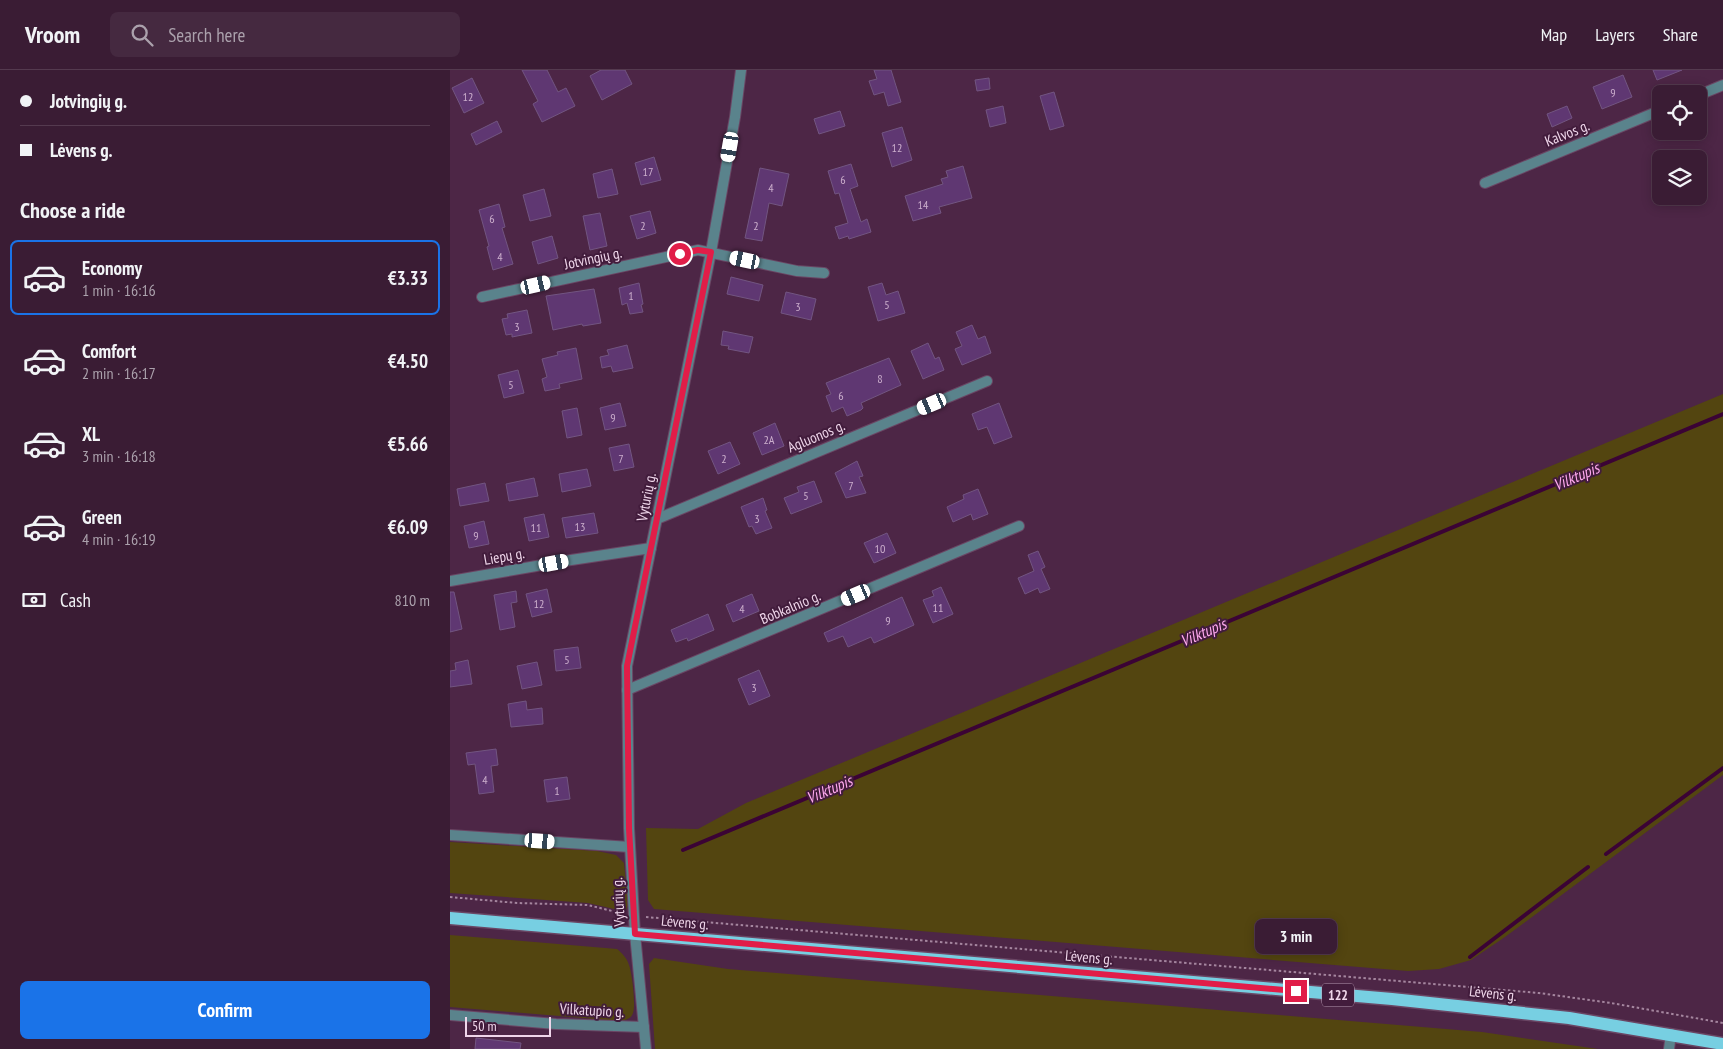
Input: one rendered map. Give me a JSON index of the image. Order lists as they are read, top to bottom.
{
  "streets": {
    "main road": ["Lėvens g.", "122"],
    "street": [
      "Kalvos g.",
      "Jotvingių g.",
      "Agluonos g.",
      "Vyturių g.",
      "Liepų g.",
      "Bobkalnio g.",
      "Vilkatupio g."
    ]
  },
  "crossings": [
    ["Jotvingių g.", "Vyturių g."],
    ["Agluonos g.", "Vyturių g."],
    ["Vyturių g.", "Liepų g."],
    ["Vyturių g.", "Bobkalnio g."],
    ["Vyturių g.", "Lėvens g."],
    ["Vyturių g.", "Vilkatupio g."]
  ],
  "water": ["Vilktupis"],
  "house_numbers": [
    "9",
    "12",
    "12",
    "17",
    "6",
    "4",
    "14",
    "6",
    "2",
    "2",
    "4",
    "1",
    "5",
    "3",
    "3",
    "8",
    "5",
    "6",
    "9",
    "2A",
    "7",
    "2",
    "7",
    "5",
    "3",
    "13",
    "11",
    "9",
    "10",
    "12",
    "11",
    "4",
    "9",
    "5",
    "3",
    "4",
    "1"
  ],
  "scale_bar": "50 m",
  "page": {
    "header": "Vroom",
    "search": "Search here",
    "nav": ["Map", "Layers", "Share"],
    "banner": ["Jotvingių g.", "Lėvens g."],
    "heading": "Choose a ride",
    "list": [
      {
        "name": "Economy",
        "note": "1 min · 16:16",
        "value": "€3.33"
      },
      {
        "name": "Comfort",
        "note": "2 min · 16:17",
        "value": "€4.50"
      },
      {
        "name": "XL",
        "note": "3 min · 16:18",
        "value": "€5.66"
      },
      {
        "name": "Green",
        "note": "4 min · 16:19",
        "value": "€6.09"
      }
    ],
    "pay": ["Cash", "810 m"],
    "bubble": "3 min",
    "buttons": "Confirm",
    "scale": "50 m"
  }
}
